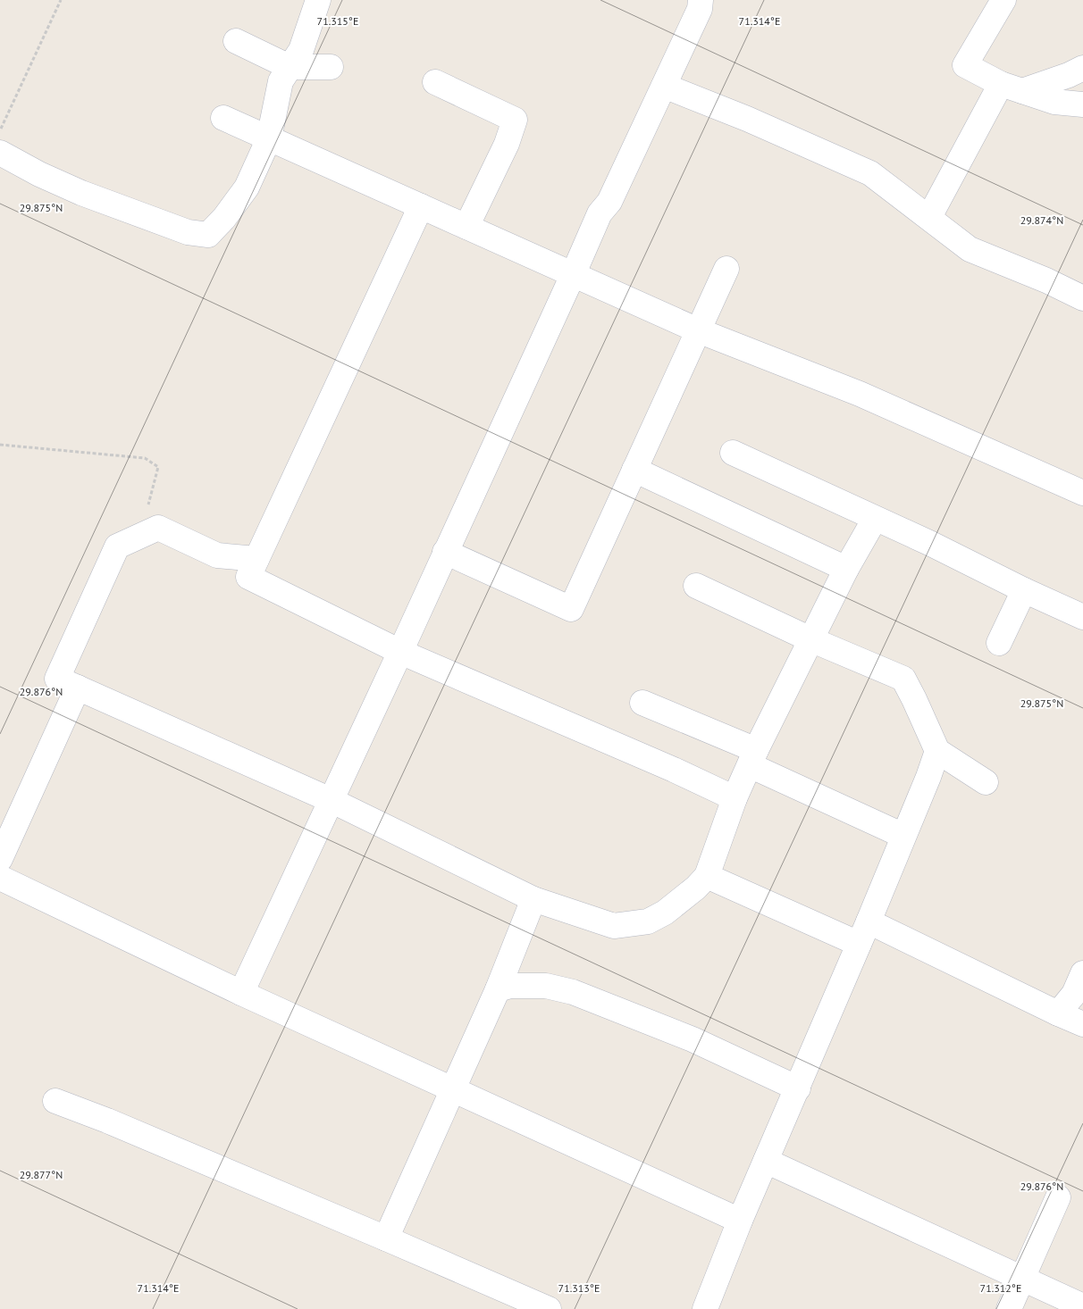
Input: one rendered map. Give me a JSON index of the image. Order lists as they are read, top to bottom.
{
  "coordinates": [
    "71.315°E",
    "71.314°E",
    "29.875°N",
    "29.874°N",
    "29.876°N",
    "29.877°N",
    "71.313°E",
    "71.312°E"
  ]
}
